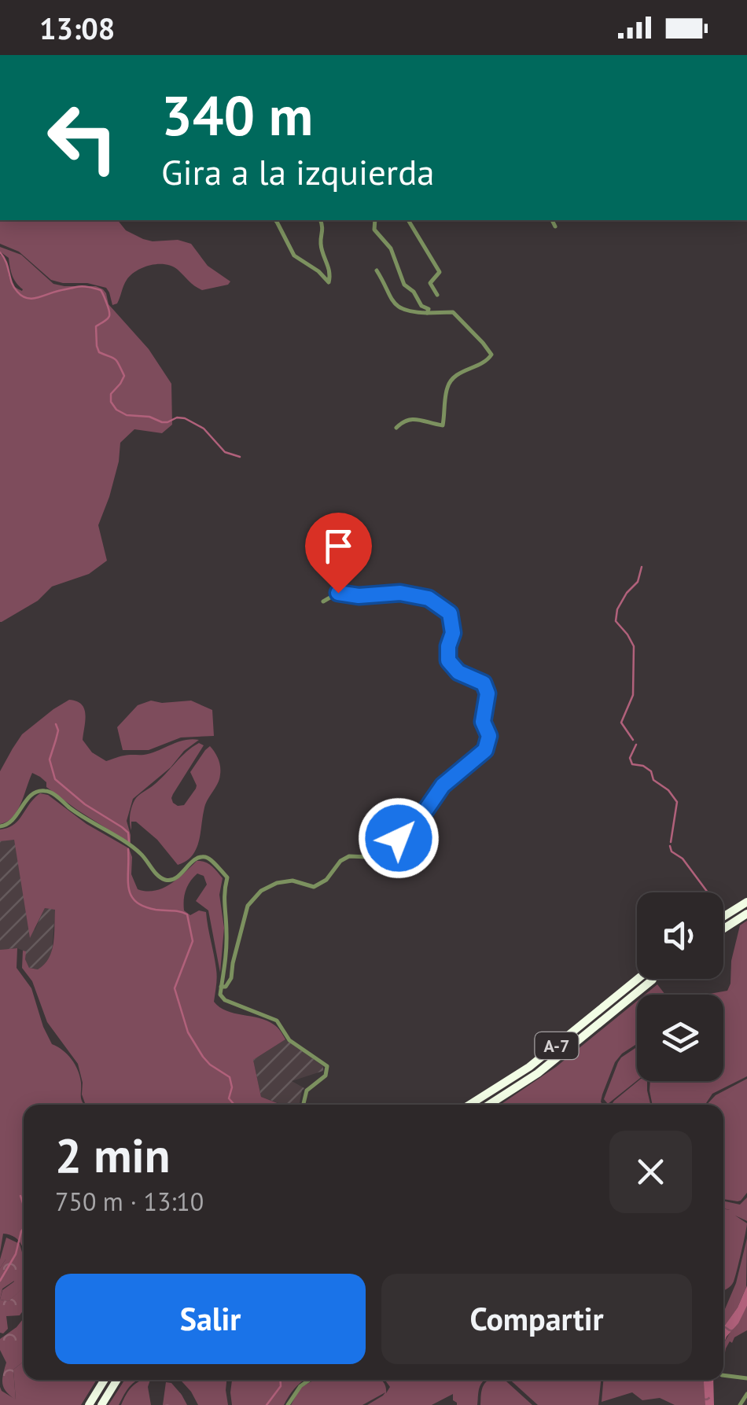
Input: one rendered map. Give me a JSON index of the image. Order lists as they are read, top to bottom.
{
  "streets": {
    "highway": ["A-7"]
  },
  "page": {
    "status": "13:08",
    "turn": ["340 m", "Gira a la izquierda"],
    "heading": ["2 min", "750 m · 13:10"],
    "buttons": ["Salir", "Compartir"]
  }
}
